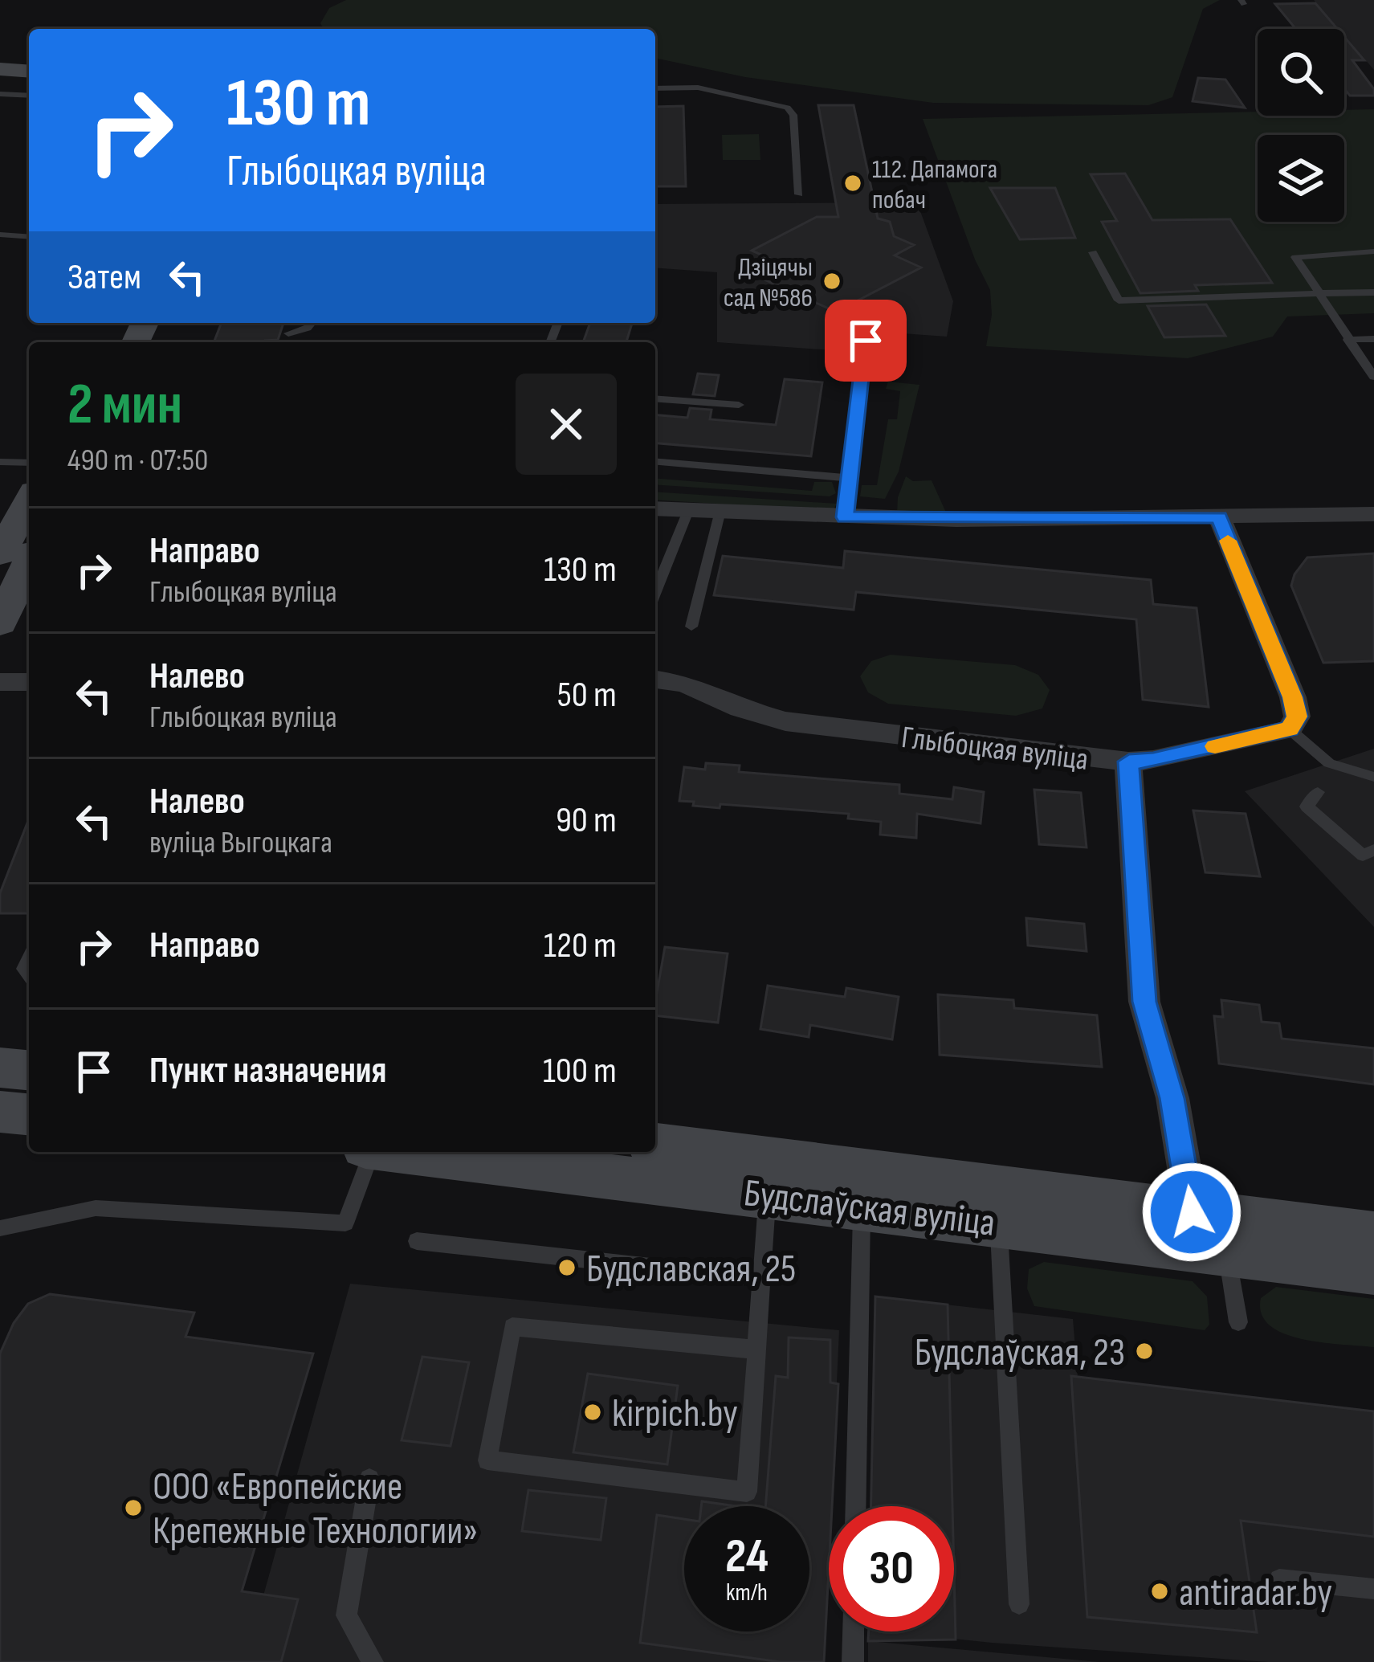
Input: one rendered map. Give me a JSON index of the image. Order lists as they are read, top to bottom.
{
  "streets": {
    "main road": ["Будслаўская вуліца"],
    "street": ["Глыбоцкая вуліца"]
  },
  "places": [
    "112. Дапамога побач",
    "Дзіцячы сад №586",
    "Будславская, 25",
    "Будслаўская, 23",
    "kirpich.by",
    "ООО «Европейские Крепежные Технологии»",
    "antiradar.by"
  ],
  "page": {
    "turn": ["130 m", "Глыбоцкая вуліца"],
    "then": "Затем",
    "heading": ["2 мин", "490 m · 07:50"],
    "list": [
      {
        "name": "Направо",
        "note": "Глыбоцкая вуліца",
        "value": "130 m"
      },
      {
        "name": "Налево",
        "note": "Глыбоцкая вуліца",
        "value": "50 m"
      },
      {
        "name": "Налево",
        "note": "вуліца Выгоцкага",
        "value": "90 m"
      },
      {
        "name": "Направо",
        "value": "120 m"
      },
      {
        "name": "Пункт назначения",
        "value": "100 m"
      }
    ],
    "speed": "24 km/h",
    "limit": "30"
  }
}
